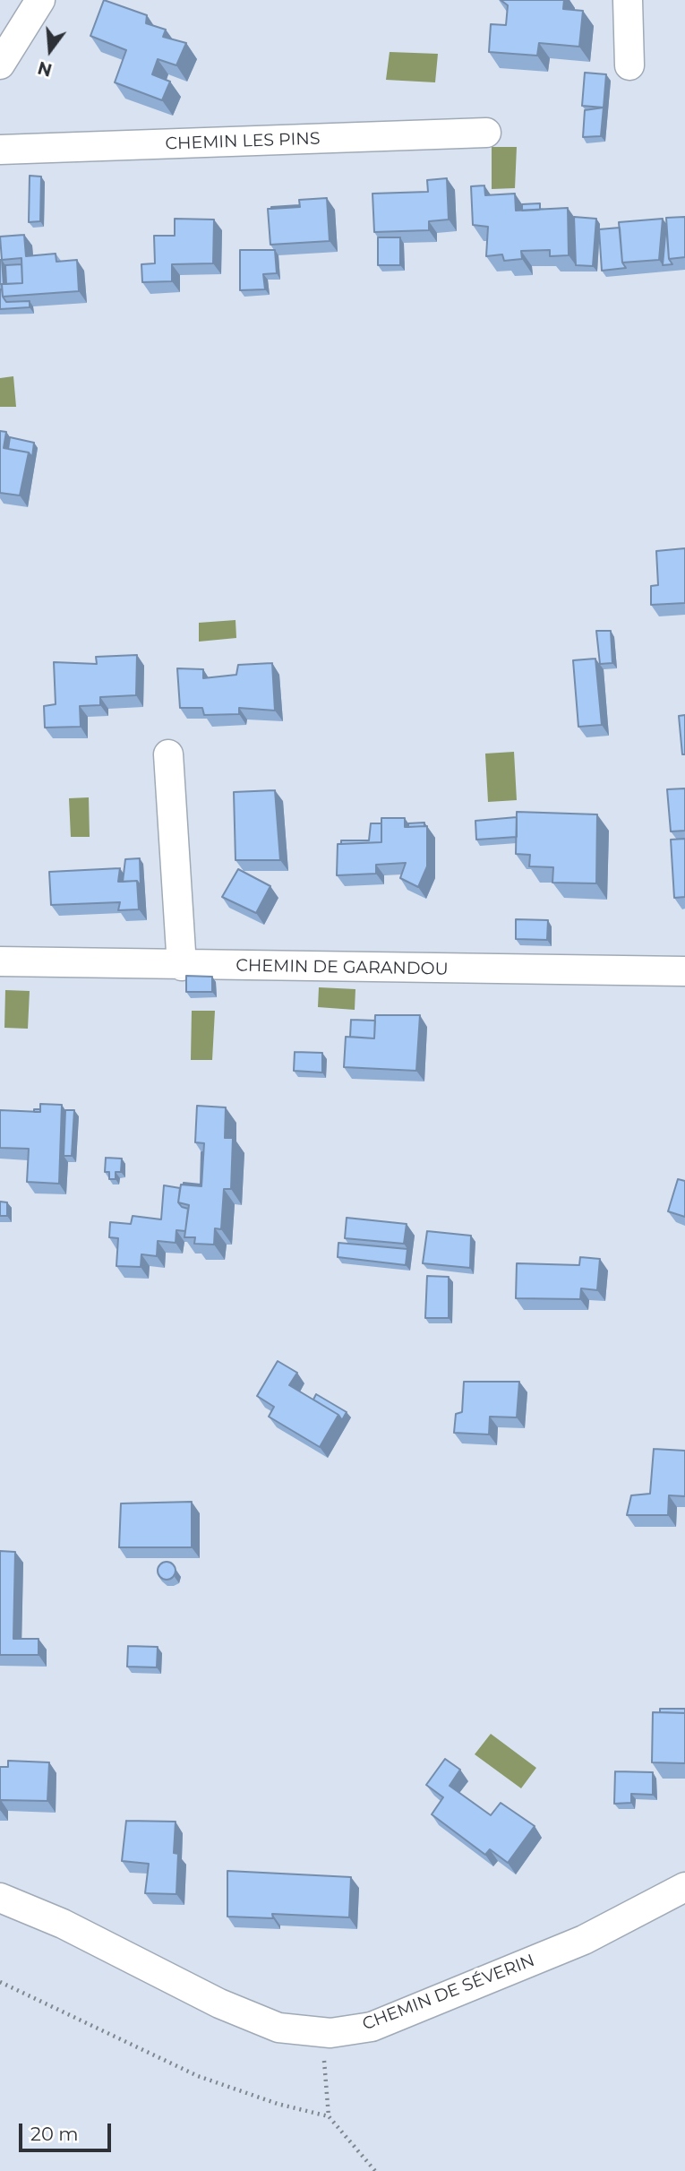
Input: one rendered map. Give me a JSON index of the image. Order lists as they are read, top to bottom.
{
  "streets": {
    "street": ["CHEMIN LES PINS", "CHEMIN DE GARANDOU", "CHEMIN DE SÉVERIN"]
  },
  "scale_bar": "20 m",
  "north": "bottom"
}
